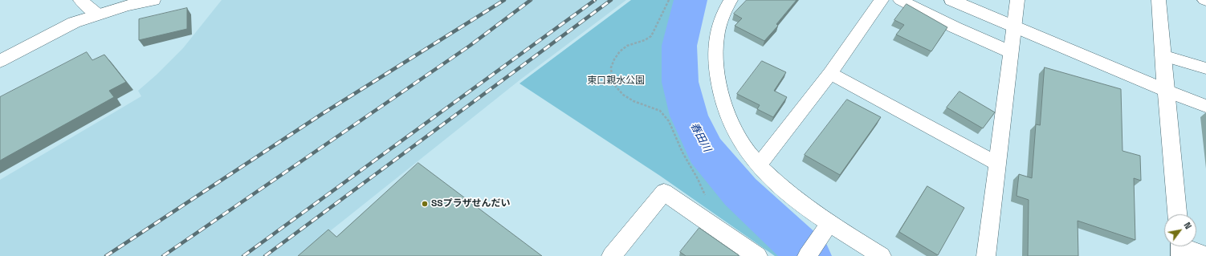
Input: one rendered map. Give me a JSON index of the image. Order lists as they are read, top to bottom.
{
  "water": ["春田川"],
  "parks": ["東口親水公園"],
  "places": ["SSプラザせんだい"],
  "north": "top right"
}
